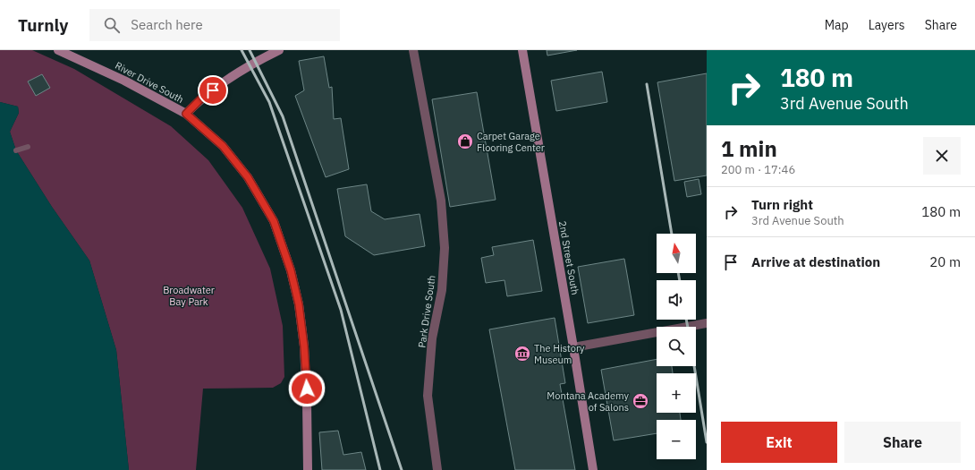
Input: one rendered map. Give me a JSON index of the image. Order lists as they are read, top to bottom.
{
  "streets": {
    "street": ["River Drive South", "2nd Street South", "Park Drive South"]
  },
  "parks": ["Broadwater Bay Park"],
  "places": {
    "shop": ["Carpet Garage Flooring Center"],
    "museum": ["The History Museum"],
    "office": ["Montana Academy of Salons"]
  },
  "north": "top",
  "page": {
    "header": "Turnly",
    "search": "Search here",
    "nav": ["Map", "Layers", "Share"],
    "turn": ["180 m", "3rd Avenue South"],
    "heading": ["1 min", "200 m · 17:46"],
    "list": [
      {
        "name": "Turn right",
        "note": "3rd Avenue South",
        "value": "180 m"
      },
      {
        "name": "Arrive at destination",
        "value": "20 m"
      }
    ],
    "map_buttons": ["+", "−"],
    "buttons": ["Exit", "Share"]
  }
}
